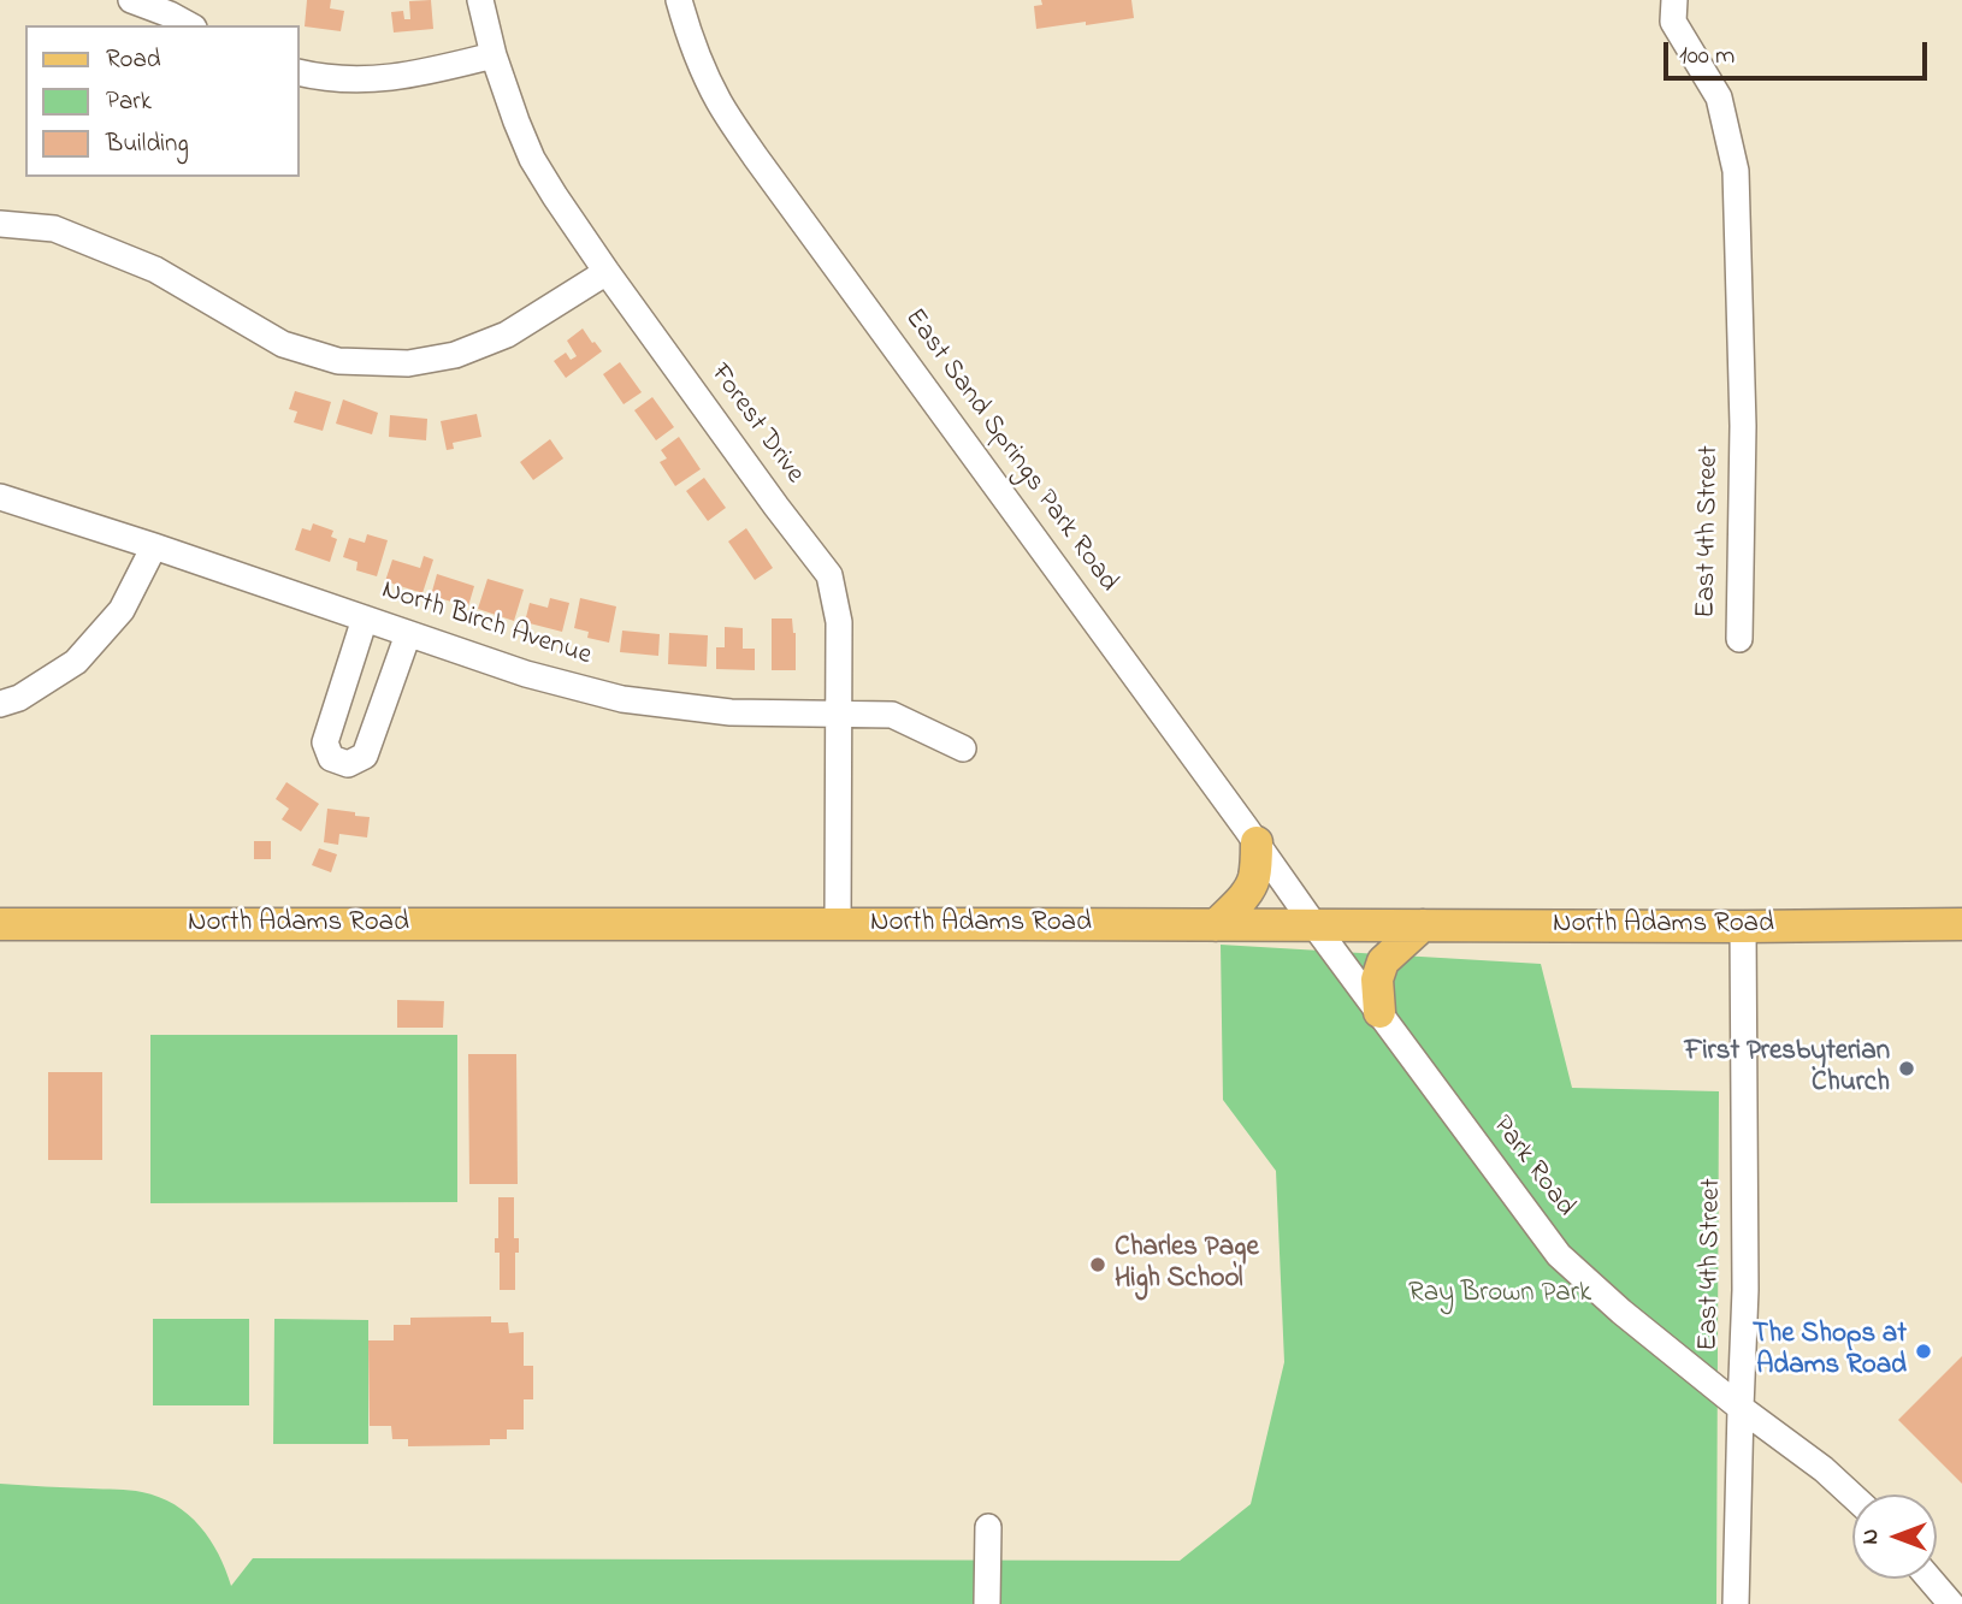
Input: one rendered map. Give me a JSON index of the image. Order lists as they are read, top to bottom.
{
  "streets": {
    "main road": ["North Adams Road"],
    "street": [
      "Forest Drive",
      "East Sand Springs Park Road",
      "East 4th Street",
      "North Birch Avenue",
      "Park Road"
    ]
  },
  "crossings": [
    ["Forest Drive", "North Birch Avenue"],
    ["Forest Drive", "North Adams Road"],
    ["East Sand Springs Park Road", "North Adams Road"],
    ["East Sand Springs Park Road", "Park Road"],
    ["East 4th Street", "North Adams Road"],
    ["East 4th Street", "Park Road"],
    ["North Adams Road", "Park Road"]
  ],
  "parks": ["Ray Brown Park"],
  "places": ["First Presbyterian Church", "Charles Page High School", "The Shops at Adams Road"],
  "legend": ["Road", "Park", "Building"],
  "scale_bar": "100 m",
  "north": "left"
}
